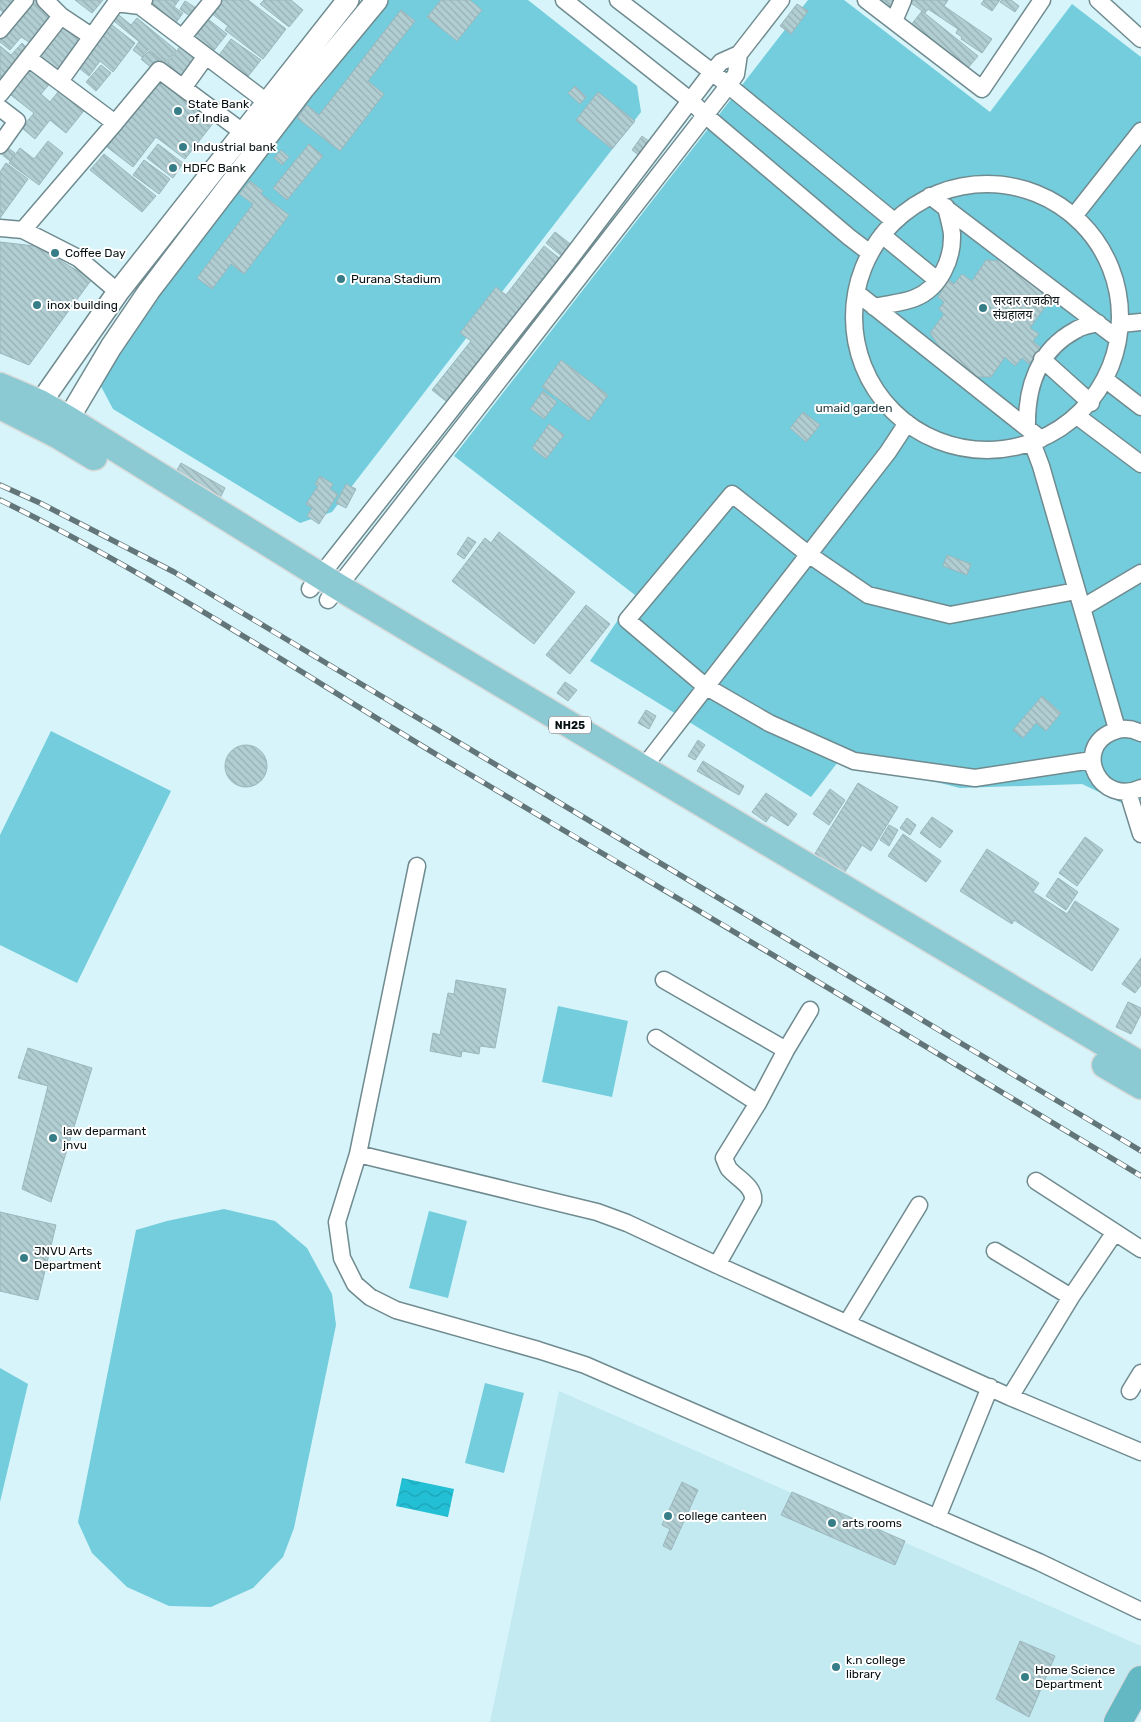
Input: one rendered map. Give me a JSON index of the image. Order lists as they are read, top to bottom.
{
  "streets": {
    "main road": ["NH25"]
  },
  "parks": ["umaid garden"],
  "places": [
    "State Bank of India",
    "Industrial bank",
    "HDFC Bank",
    "Coffee Day",
    "Purana Stadium",
    "inox building",
    "सरदार राजकीय संग्रहालय",
    "law deparmant jnvu",
    "JNVU Arts Department",
    "college canteen",
    "arts rooms",
    "k.n college library",
    "Home Science Department"
  ]
}
